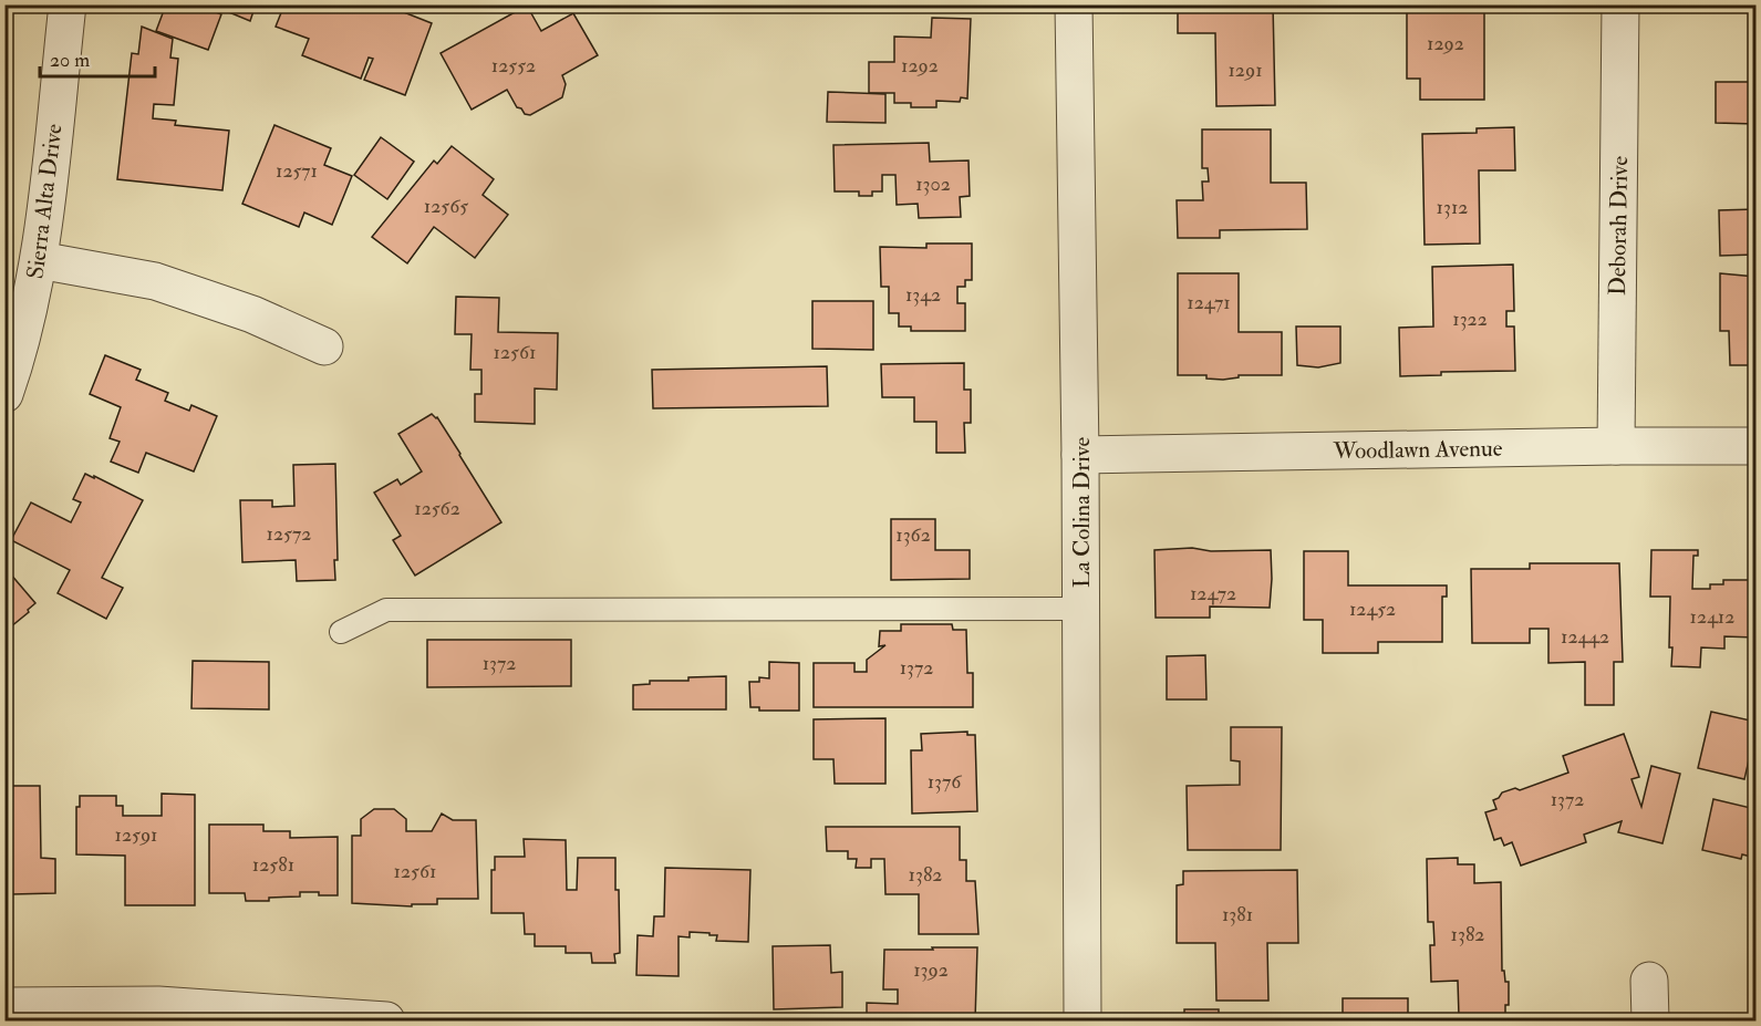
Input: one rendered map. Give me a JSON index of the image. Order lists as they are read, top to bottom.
{
  "streets": {
    "street": [
      "Sierra Alta Drive",
      "Deborah Drive",
      "Woodlawn Avenue",
      "La Colina Drive"
    ]
  },
  "crossings": [
    ["Deborah Drive", "Woodlawn Avenue"],
    ["Woodlawn Avenue", "La Colina Drive"]
  ],
  "house_numbers": [
    "1292",
    "12552",
    "1292",
    "1291",
    "12571",
    "1302",
    "12565",
    "1312",
    "1342",
    "12471",
    "1322",
    "12561",
    "12562",
    "12572",
    "1362",
    "12472",
    "12452",
    "12412",
    "12442",
    "1372",
    "1372",
    "1376",
    "1372",
    "12591",
    "12581",
    "12561",
    "1382",
    "1381",
    "1382",
    "1392"
  ],
  "scale_bar": "20 m"
}
